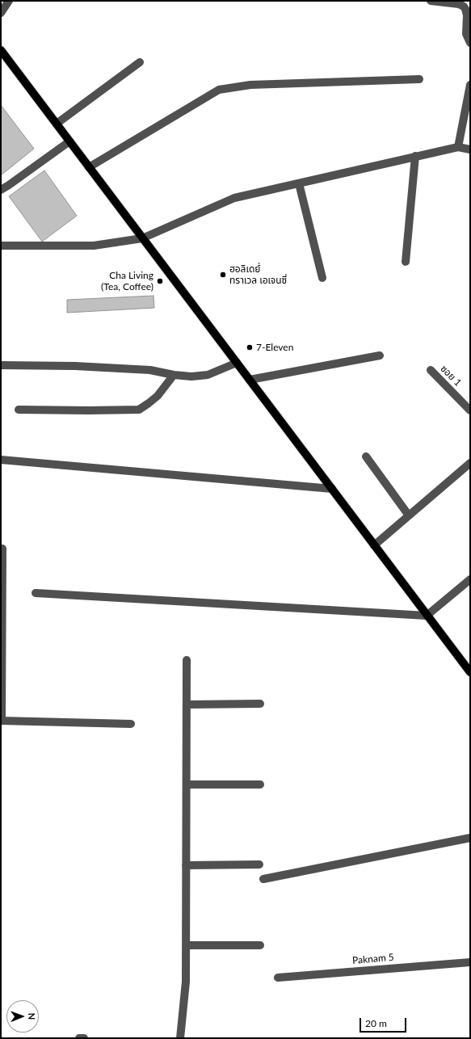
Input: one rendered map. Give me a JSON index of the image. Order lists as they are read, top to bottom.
{
  "streets": {
    "street": ["ซอย 1", "Paknam 5"]
  },
  "places": ["ฮอลิเดย์่ ทราเวล เอเจนซี่", "Cha Living (Tea, Coffee)", "7-Eleven"],
  "scale_bar": "20 m",
  "north": "right"
}
